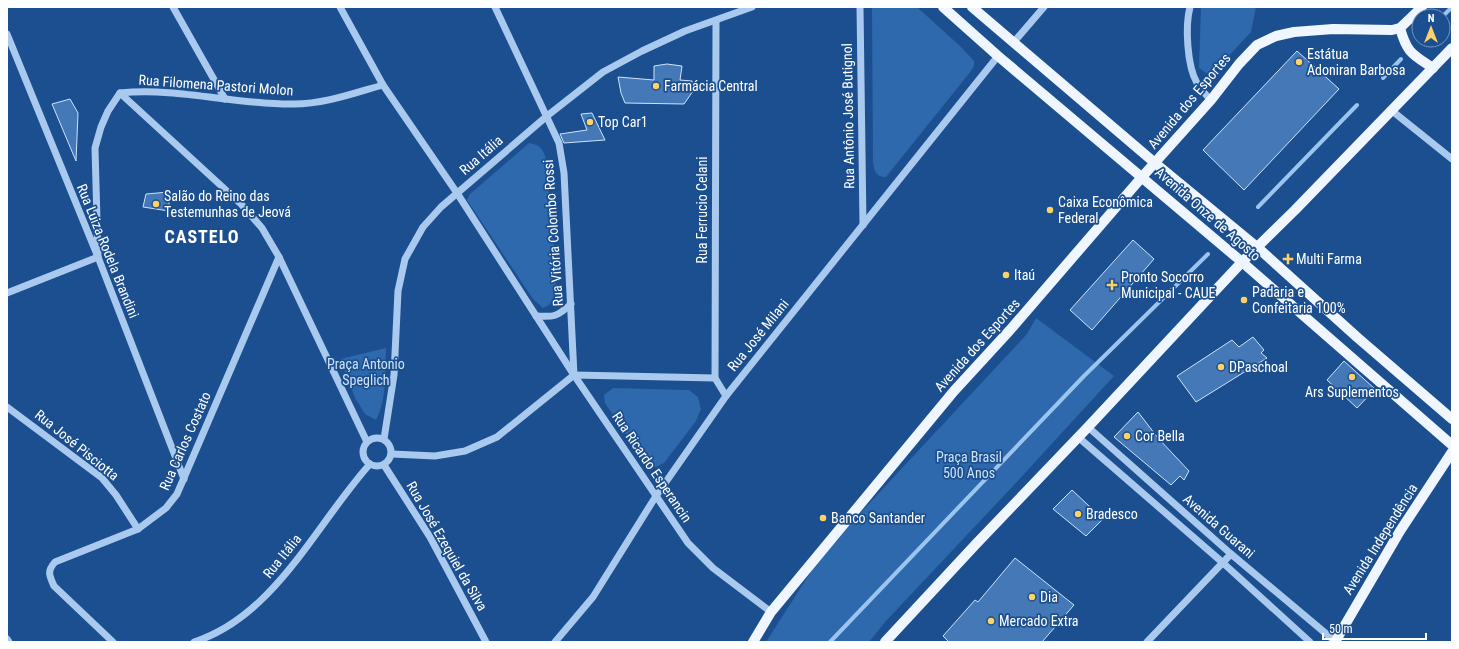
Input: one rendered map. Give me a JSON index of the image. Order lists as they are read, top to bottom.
{
  "streets": {
    "main road": ["Avenida dos Esportes", "Avenida Onze de Agosto", "Avenida Independência"],
    "street": [
      "Rua Filomena Pastori Molon",
      "Rua Antônio José Butignol",
      "Rua Itália",
      "Rua Ferrucio Celani",
      "Rua Vitória Colombo Rossi",
      "Rua Luiza Rodela Brandini",
      "Rua José Milani",
      "Rua Carlos Costato",
      "Rua José Pisciotta",
      "Rua Ricardo Esperancin",
      "Avenida Guarani",
      "Rua José Ezequiel da Silva"
    ]
  },
  "crossings": [
    ["Rua Filomena Pastori Molon", "Rua Luiza Rodela Brandini"],
    ["Rua Filomena Pastori Molon", "Rua Ricardo Esperancin"],
    ["Avenida dos Esportes", "Avenida Onze de Agosto"],
    ["Avenida dos Esportes", "Rua Ricardo Esperancin"],
    ["Rua Antônio José Butignol", "Rua José Milani"],
    ["Rua Itália", "Rua Ferrucio Celani"],
    ["Rua Itália", "Rua Vitória Colombo Rossi"],
    ["Rua Itália", "Rua Ricardo Esperancin"],
    ["Rua Itália", "Rua José Ezequiel da Silva"],
    ["Avenida Onze de Agosto", "Rua José Milani"],
    ["Rua Vitória Colombo Rossi", "Rua Ricardo Esperancin"],
    ["Rua Luiza Rodela Brandini", "Rua Carlos Costato"],
    ["Rua José Milani", "Rua Ricardo Esperancin"],
    ["Rua Carlos Costato", "Rua José Pisciotta"],
    ["Avenida Guarani", "Avenida Independência"]
  ],
  "districts": ["CASTELO"],
  "parks": ["Praça Antonio Speglich", "Praça Brasil 500 Anos"],
  "places": {
    "other": [
      "Estátua Adoniran Barbosa",
      "Farmácia Central",
      "Top Car1",
      "Salão do Reino das Testemunhas de Jeová",
      "Caixa Econômica Federal",
      "Itaú",
      "Padaria e Confeitaria 100%",
      "DPaschoal",
      "Ars Suplementos",
      "Cor Bella",
      "Bradesco",
      "Banco Santander",
      "Dia",
      "Mercado Extra"
    ],
    "health": ["Multi Farma", "Pronto Socorro Municipal - CAUE"]
  },
  "scale_bar": "50 m",
  "north": "top"
}
